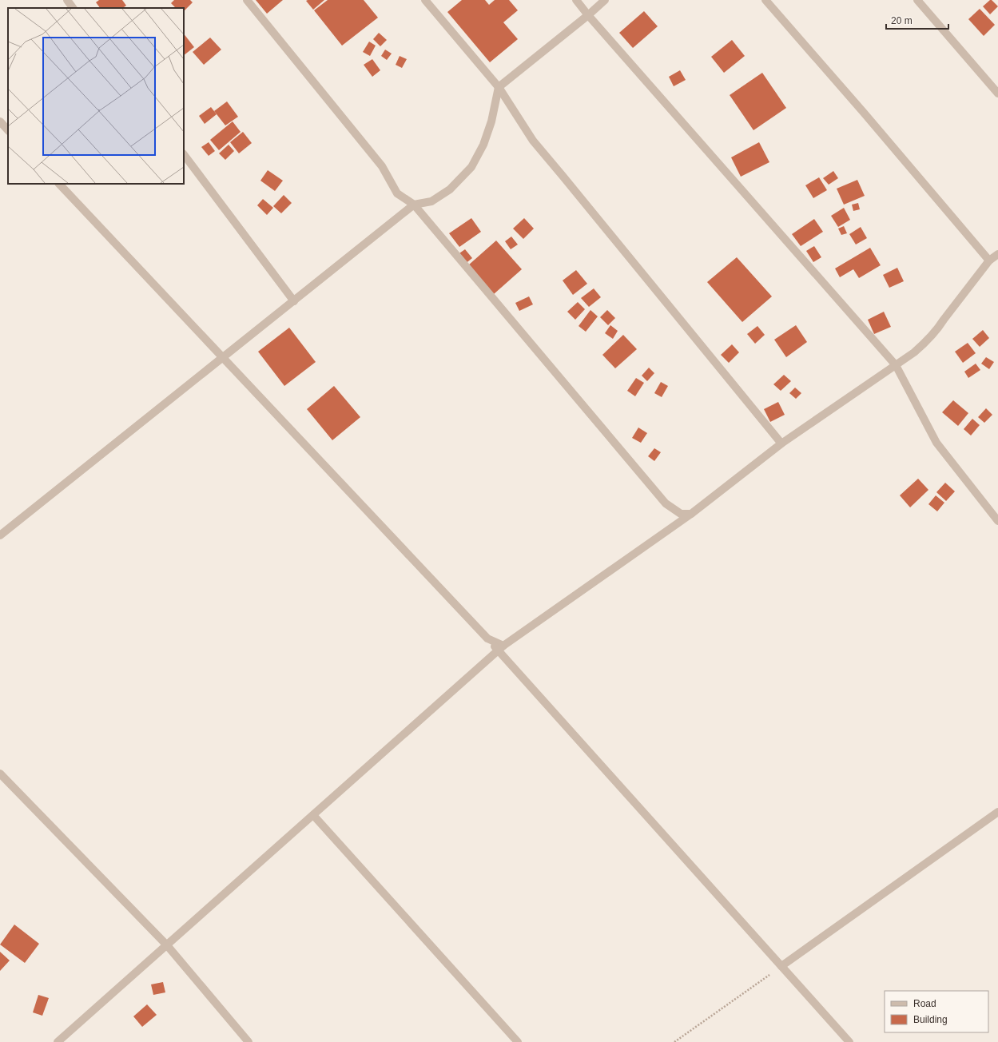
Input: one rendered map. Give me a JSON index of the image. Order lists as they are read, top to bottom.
{
  "legend": ["Road", "Building"],
  "scale_bar": "20 m"
}
